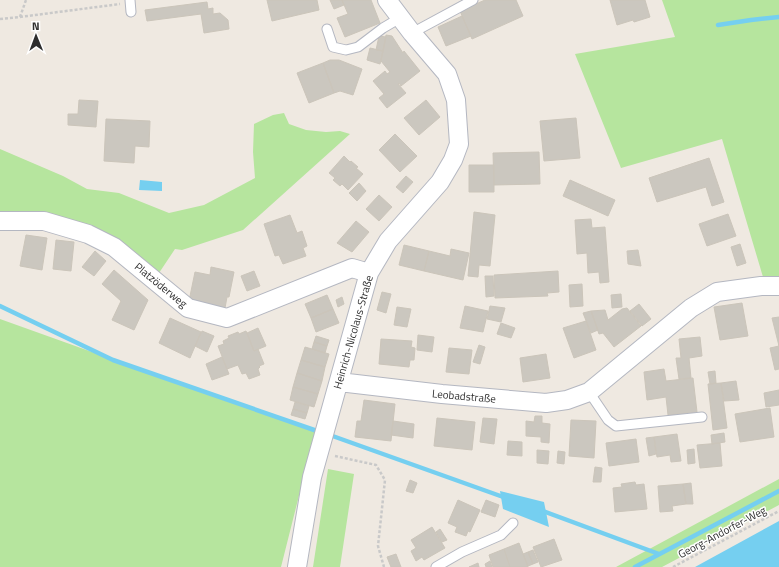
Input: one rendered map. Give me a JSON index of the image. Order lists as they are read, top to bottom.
{
  "streets": {
    "street": ["Platzöderweg", "Heinrich-Nicolaus-Straße", "Leobadstraße"],
    "path": ["Georg-Andorfer-Weg"]
  },
  "crossings": [
    ["Platzöderweg", "Heinrich-Nicolaus-Straße"],
    ["Heinrich-Nicolaus-Straße", "Leobadstraße"]
  ],
  "north": "top"
}
